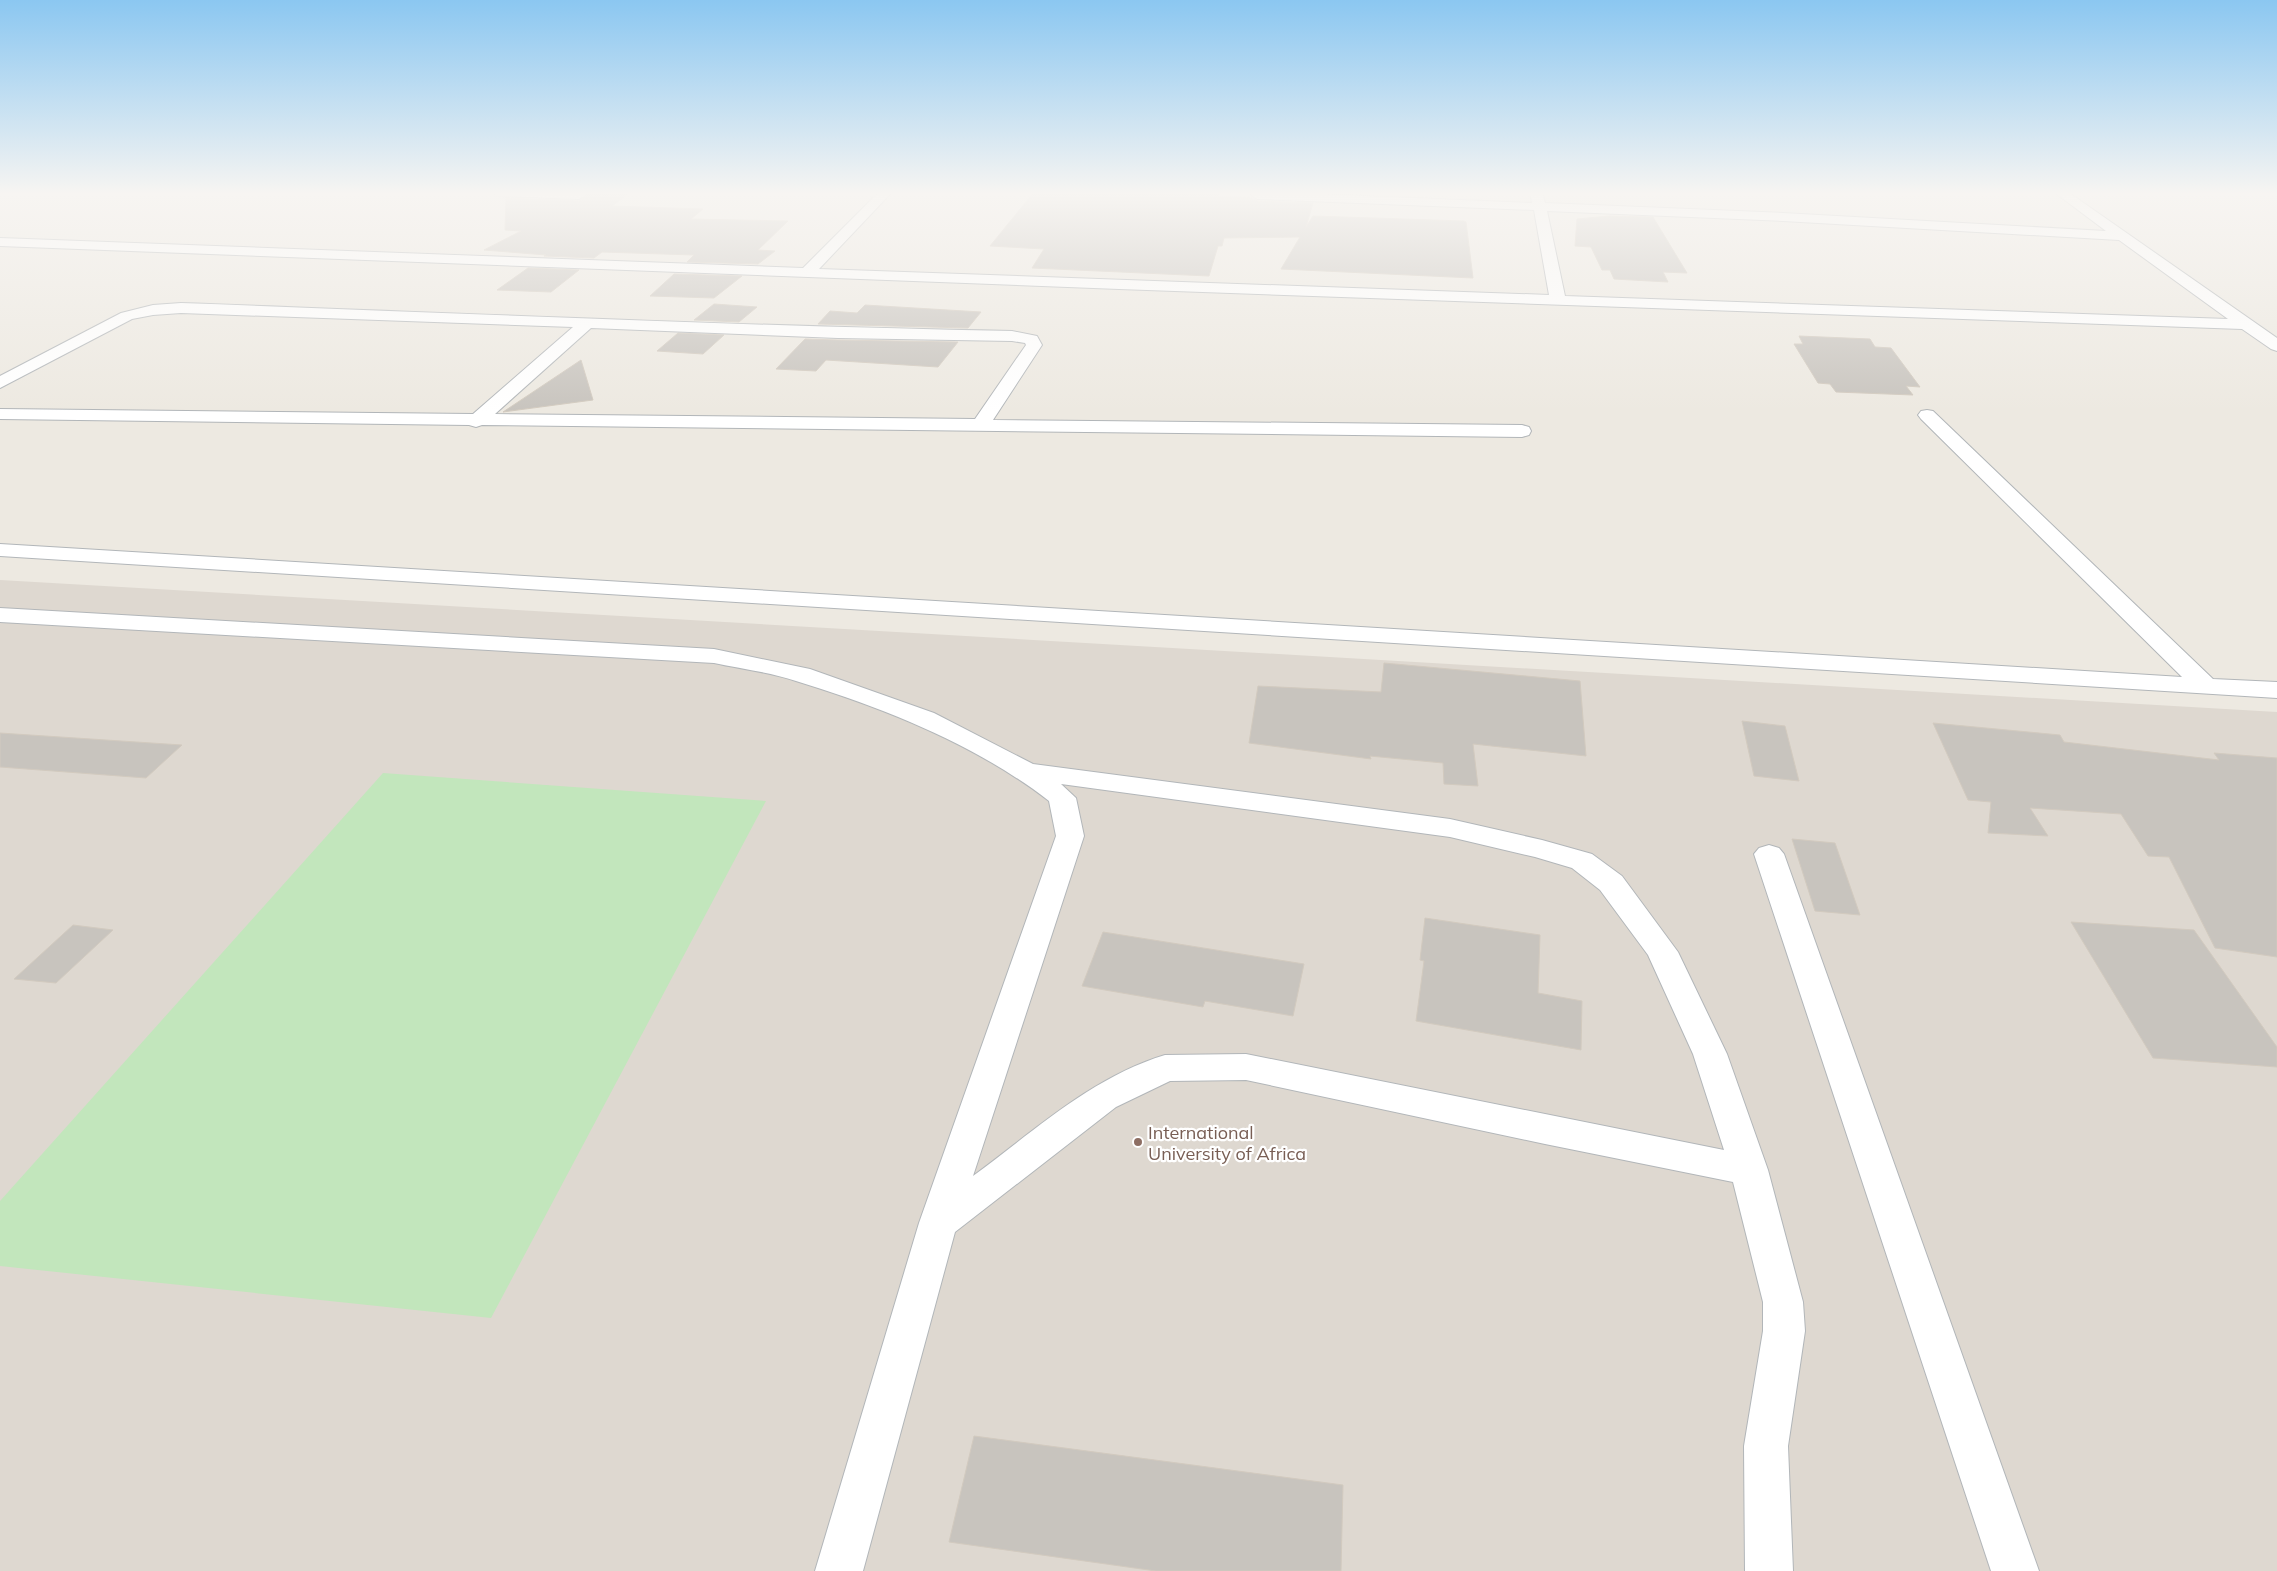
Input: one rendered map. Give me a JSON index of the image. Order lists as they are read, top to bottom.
{
  "places": ["International University of Africa"]
}
